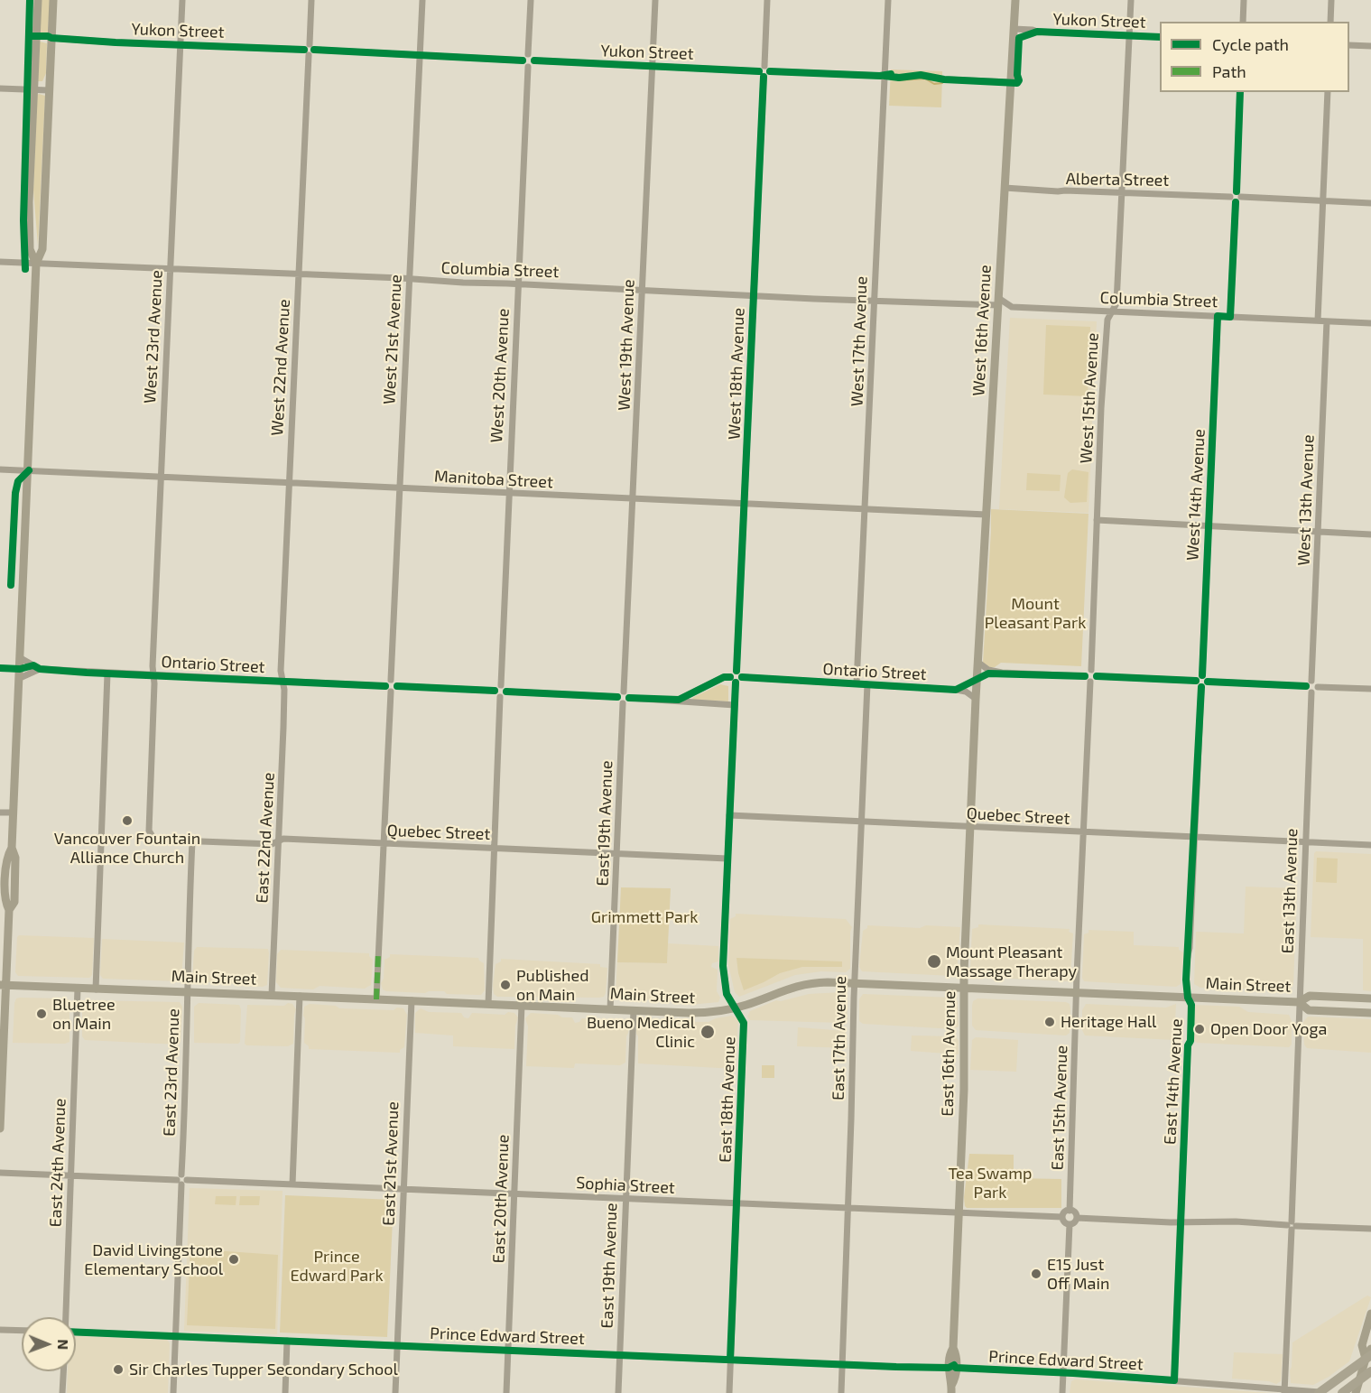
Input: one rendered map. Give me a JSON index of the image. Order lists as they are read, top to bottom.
{
  "streets": {
    "main road": ["West 16th Avenue", "Main Street", "East 16th Avenue"],
    "street": [
      "Yukon Street",
      "Alberta Street",
      "Columbia Street",
      "West 23rd Avenue",
      "West 21st Avenue",
      "West 17th Avenue",
      "West 19th Avenue",
      "West 22nd Avenue",
      "West 18th Avenue",
      "West 20th Avenue",
      "West 15th Avenue",
      "Manitoba Street",
      "West 14th Avenue",
      "West 13th Avenue",
      "Ontario Street",
      "Quebec Street",
      "East 19th Avenue",
      "East 22nd Avenue",
      "East 13th Avenue",
      "East 17th Avenue",
      "East 23rd Avenue",
      "East 14th Avenue",
      "East 18th Avenue",
      "East 15th Avenue",
      "East 24th Avenue",
      "East 21st Avenue",
      "Sophia Street",
      "East 20th Avenue",
      "Prince Edward Street"
    ]
  },
  "crossings": [
    ["Yukon Street", "West 16th Avenue"],
    ["Yukon Street", "West 23rd Avenue"],
    ["Yukon Street", "West 21st Avenue"],
    ["Yukon Street", "West 19th Avenue"],
    ["Yukon Street", "West 22nd Avenue"],
    ["Yukon Street", "West 18th Avenue"],
    ["Yukon Street", "West 20th Avenue"],
    ["Yukon Street", "West 15th Avenue"],
    ["Alberta Street", "West 16th Avenue"],
    ["Alberta Street", "West 15th Avenue"],
    ["Columbia Street", "West 16th Avenue"],
    ["Columbia Street", "West 23rd Avenue"],
    ["Columbia Street", "West 21st Avenue"],
    ["Columbia Street", "West 17th Avenue"],
    ["Columbia Street", "West 19th Avenue"],
    ["Columbia Street", "West 22nd Avenue"],
    ["Columbia Street", "West 18th Avenue"],
    ["Columbia Street", "West 20th Avenue"],
    ["Columbia Street", "West 15th Avenue"],
    ["Columbia Street", "West 14th Avenue"],
    ["Columbia Street", "West 13th Avenue"],
    ["West 16th Avenue", "Manitoba Street"],
    ["West 16th Avenue", "East 16th Avenue"],
    ["West 23rd Avenue", "Manitoba Street"],
    ["West 23rd Avenue", "Ontario Street"],
    ["West 23rd Avenue", "Quebec Street"],
    ["West 21st Avenue", "Manitoba Street"],
    ["West 21st Avenue", "Ontario Street"],
    ["West 17th Avenue", "Manitoba Street"],
    ["West 17th Avenue", "Ontario Street"],
    ["West 19th Avenue", "Manitoba Street"],
    ["West 19th Avenue", "East 19th Avenue"],
    ["West 22nd Avenue", "Manitoba Street"],
    ["West 22nd Avenue", "Ontario Street"],
    ["West 22nd Avenue", "East 22nd Avenue"],
    ["West 18th Avenue", "Manitoba Street"],
    ["West 18th Avenue", "Ontario Street"],
    ["West 18th Avenue", "East 18th Avenue"],
    ["West 20th Avenue", "Manitoba Street"],
    ["West 15th Avenue", "East 15th Avenue"],
    ["West 14th Avenue", "East 14th Avenue"],
    ["West 13th Avenue", "East 13th Avenue"],
    ["Ontario Street", "Quebec Street"],
    ["Ontario Street", "East 22nd Avenue"],
    ["Ontario Street", "East 17th Avenue"],
    ["Ontario Street", "East 16th Avenue"],
    ["Ontario Street", "East 18th Avenue"],
    ["Quebec Street", "East 19th Avenue"],
    ["Quebec Street", "East 22nd Avenue"],
    ["Quebec Street", "East 13th Avenue"],
    ["Quebec Street", "East 17th Avenue"],
    ["Quebec Street", "East 16th Avenue"],
    ["Quebec Street", "East 23rd Avenue"],
    ["Quebec Street", "East 14th Avenue"],
    ["Quebec Street", "East 18th Avenue"],
    ["Quebec Street", "East 15th Avenue"],
    ["East 19th Avenue", "Main Street"],
    ["East 19th Avenue", "Sophia Street"],
    ["East 19th Avenue", "Prince Edward Street"],
    ["East 22nd Avenue", "Main Street"],
    ["East 13th Avenue", "Main Street"],
    ["East 13th Avenue", "Prince Edward Street"],
    ["Main Street", "East 17th Avenue"],
    ["Main Street", "East 16th Avenue"],
    ["Main Street", "East 23rd Avenue"],
    ["Main Street", "East 14th Avenue"],
    ["Main Street", "East 18th Avenue"],
    ["Main Street", "East 15th Avenue"],
    ["Main Street", "East 24th Avenue"],
    ["Main Street", "East 21st Avenue"],
    ["Main Street", "East 20th Avenue"],
    ["East 17th Avenue", "Sophia Street"],
    ["East 17th Avenue", "Prince Edward Street"],
    ["East 16th Avenue", "Sophia Street"],
    ["East 16th Avenue", "Prince Edward Street"],
    ["East 23rd Avenue", "Sophia Street"],
    ["East 23rd Avenue", "Prince Edward Street"],
    ["East 14th Avenue", "Prince Edward Street"],
    ["East 18th Avenue", "Sophia Street"],
    ["East 18th Avenue", "Prince Edward Street"],
    ["East 15th Avenue", "Sophia Street"],
    ["East 24th Avenue", "Sophia Street"],
    ["East 21st Avenue", "Sophia Street"],
    ["East 21st Avenue", "Prince Edward Street"],
    ["Sophia Street", "East 20th Avenue"],
    ["East 20th Avenue", "Prince Edward Street"]
  ],
  "parks": [
    "Mount Pleasant Park",
    "Grimmett Park",
    "Tea Swamp Park",
    "Prince Edward Park"
  ],
  "places": [
    "Vancouver Fountain Alliance Church",
    "Mount Pleasant Massage Therapy",
    "Published on Main",
    "Bluetree on Main",
    "Heritage Hall",
    "Open Door Yoga",
    "Bueno Medical Clinic",
    "David Livingstone Elementary School",
    "E15 Just Off Main",
    "Sir Charles Tupper Secondary School"
  ],
  "legend": ["Cycle path", "Path"],
  "north": "right"
}
